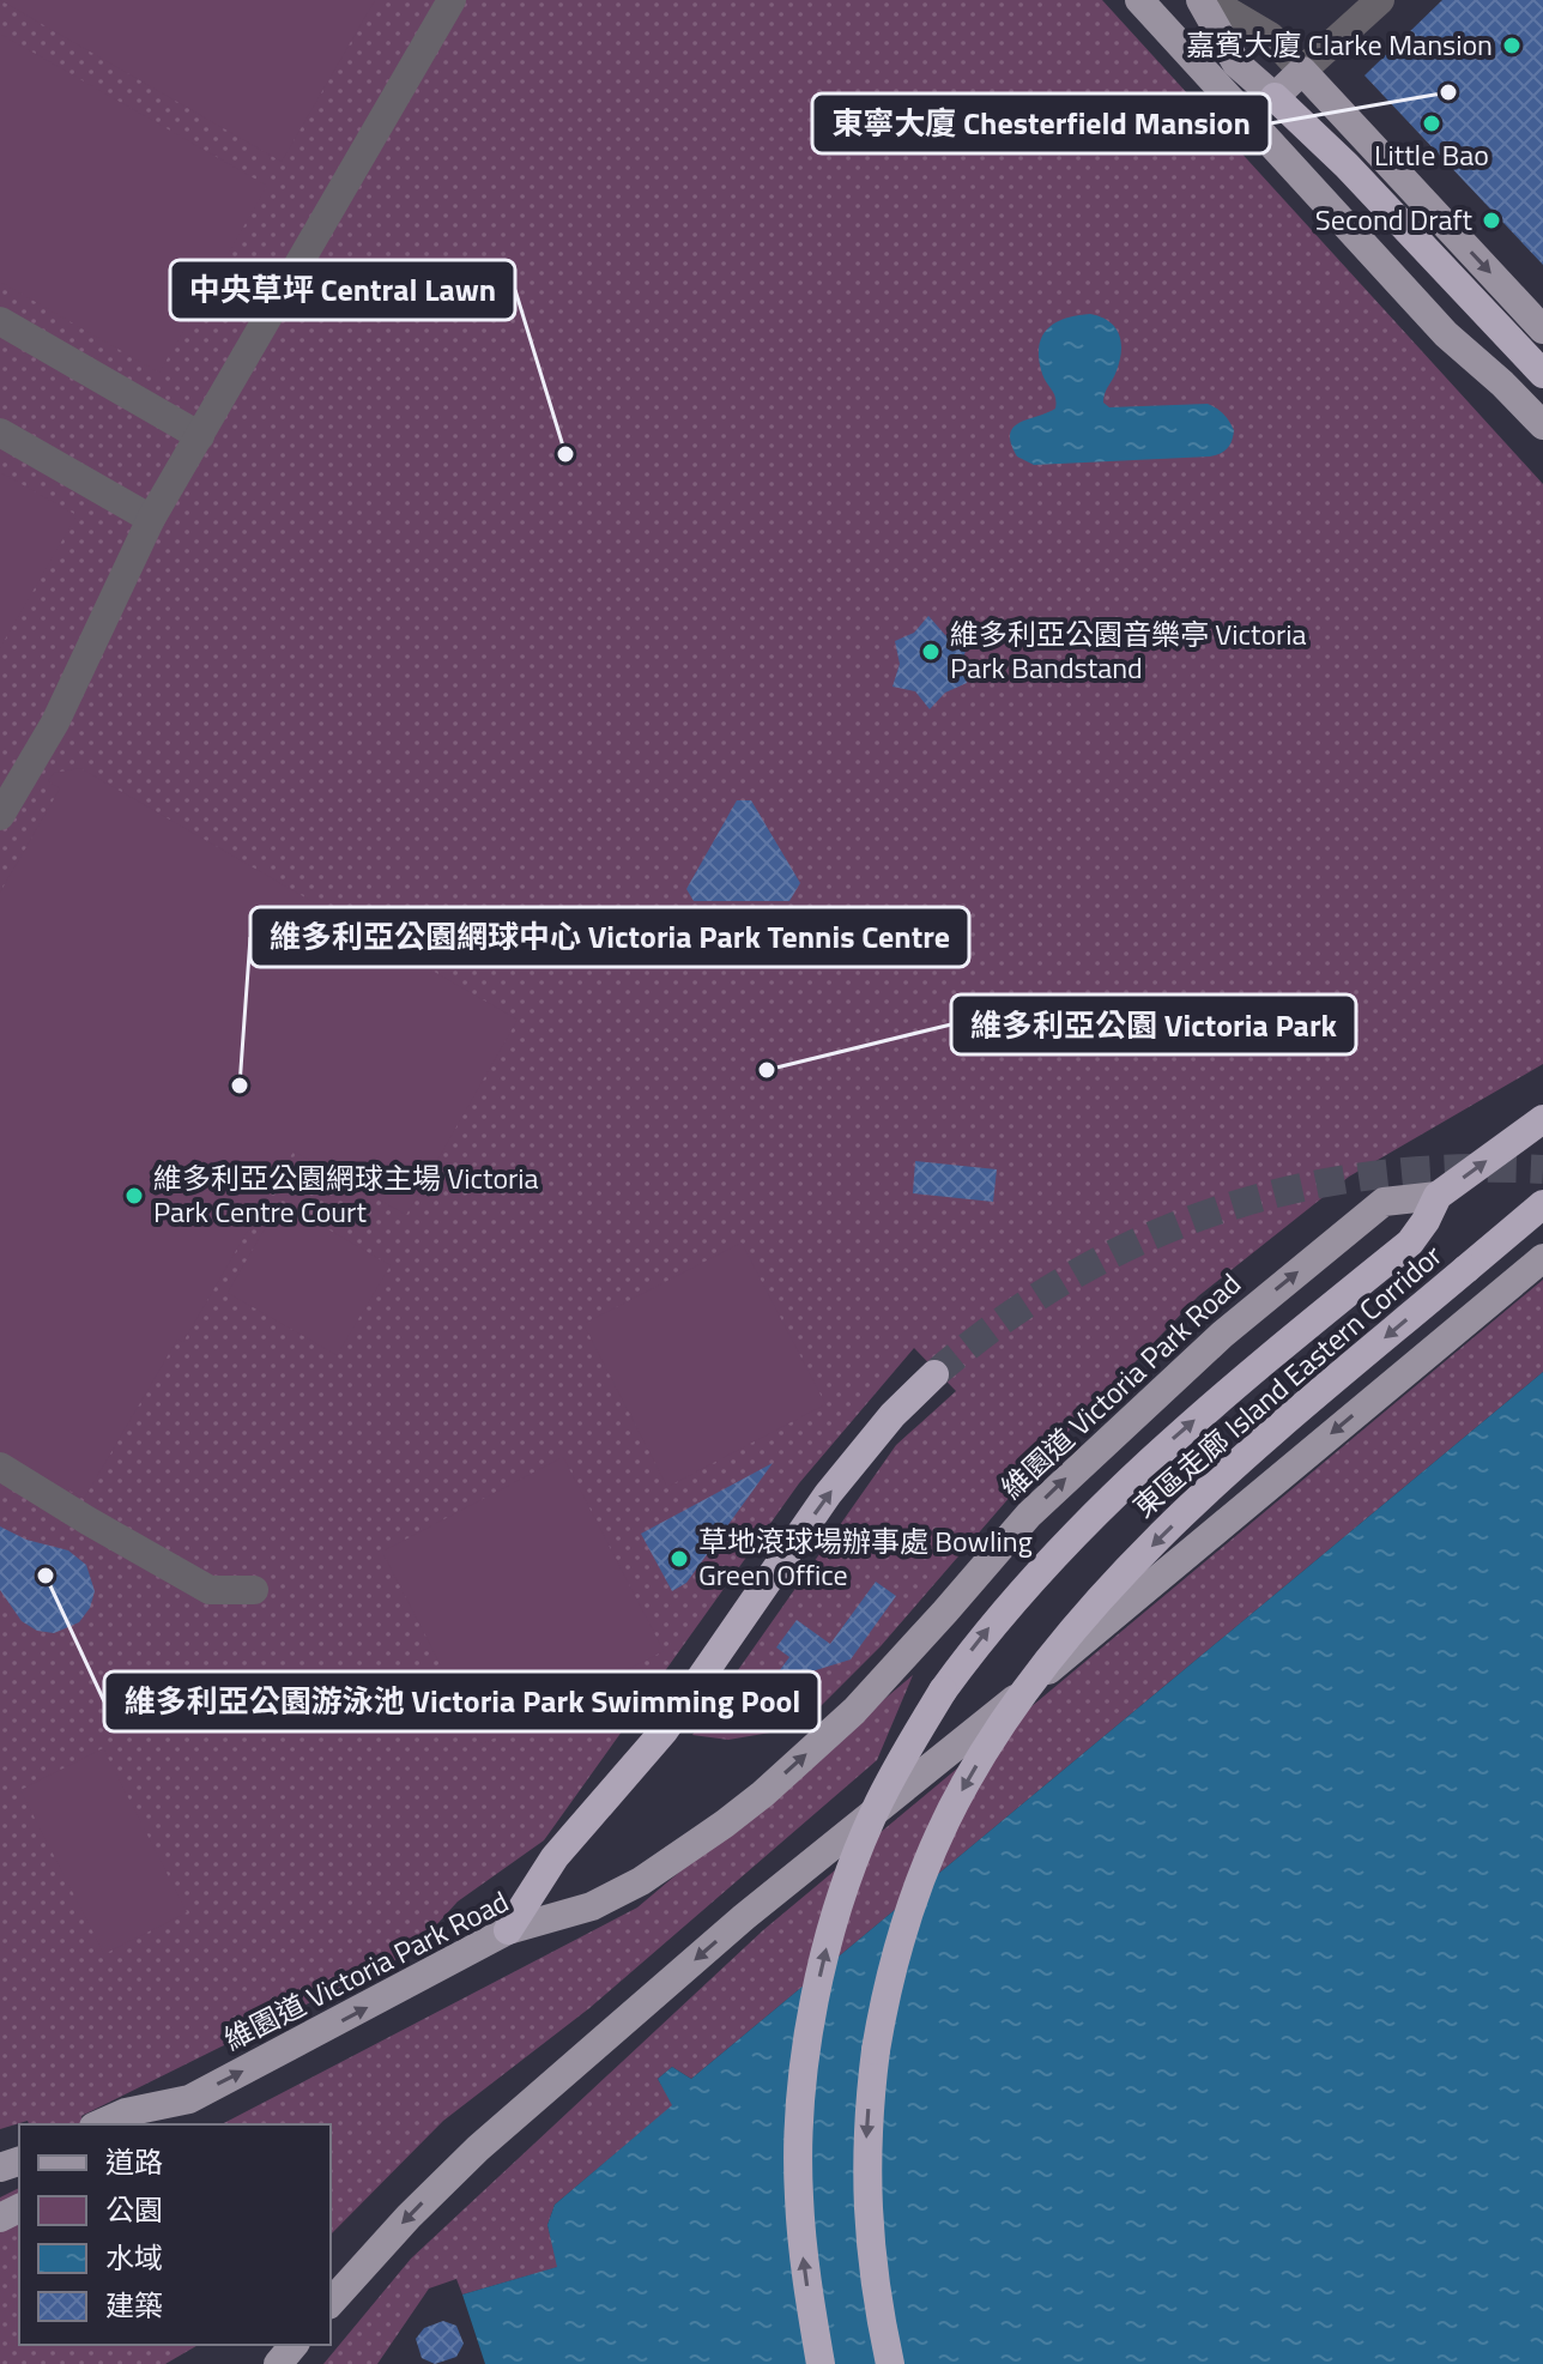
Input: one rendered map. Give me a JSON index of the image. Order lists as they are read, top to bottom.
{
  "streets": {
    "highway": ["東區走廊 Island Eastern Corridor", "維園道 Victoria Park Road"]
  },
  "crossings": [
    ["東區走廊 Island Eastern Corridor", "維園道 Victoria Park Road"]
  ],
  "places": [
    "嘉賓大廈 Clarke Mansion",
    "東寧大廈 Chesterfield Mansion",
    "Little Bao",
    "Second Draft",
    "中央草坪 Central Lawn",
    "維多利亞公園音樂亭 Victoria Park Bandstand",
    "維多利亞公園 Victoria Park",
    "維多利亞公園網球中心 Victoria Park Tennis Centre",
    "維多利亞公園網球主場 Victoria Park Centre Court",
    "草地滾球場辦事處 Bowling Green Office",
    "維多利亞公園游泳池 Victoria Park Swimming Pool"
  ],
  "legend": [
    "道路",
    "公園",
    "水域",
    "建築"
  ]
}
